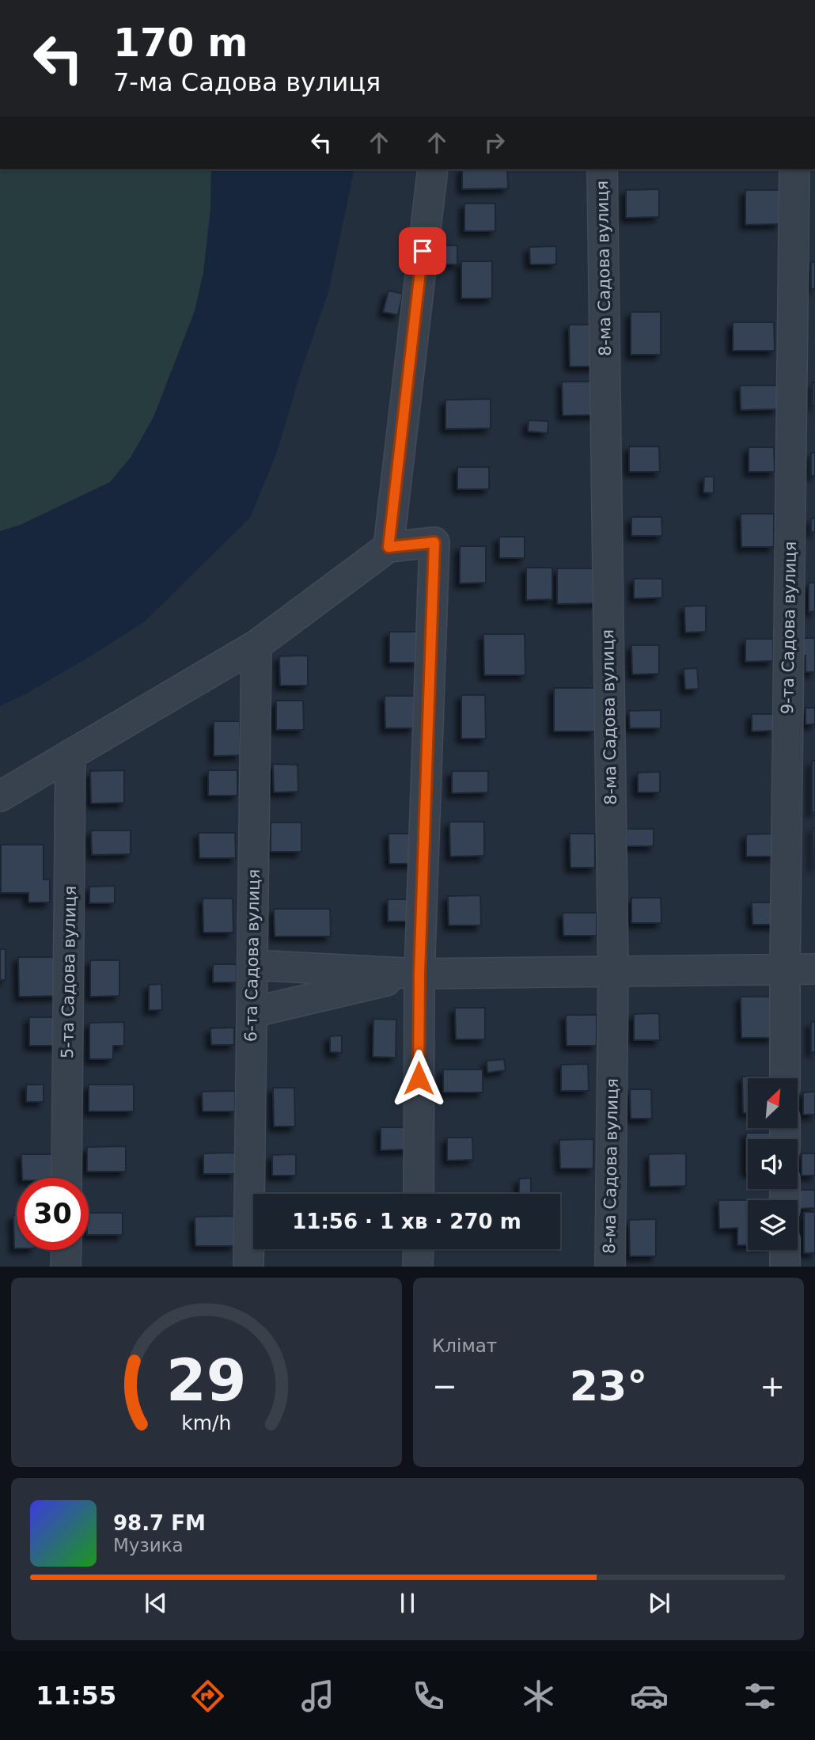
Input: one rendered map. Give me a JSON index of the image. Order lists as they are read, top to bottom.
{
  "streets": {
    "street": [
      "8-ма Садова вулиця",
      "9-та Садова вулиця",
      "6-та Садова вулиця",
      "5-та Садова вулиця"
    ]
  },
  "north": "top right",
  "page": {
    "turn": ["170 m", "7-ма Садова вулиця"],
    "limit": "30",
    "trip": "11:56 · 1 хв · 270 m",
    "tile": "Клімат",
    "heat": ["−", "23°", "+"],
    "song": ["98.7 FM", "Музика"],
    "tabs": "11:55",
    "gauge": ["29", "km/h"]
  }
}
